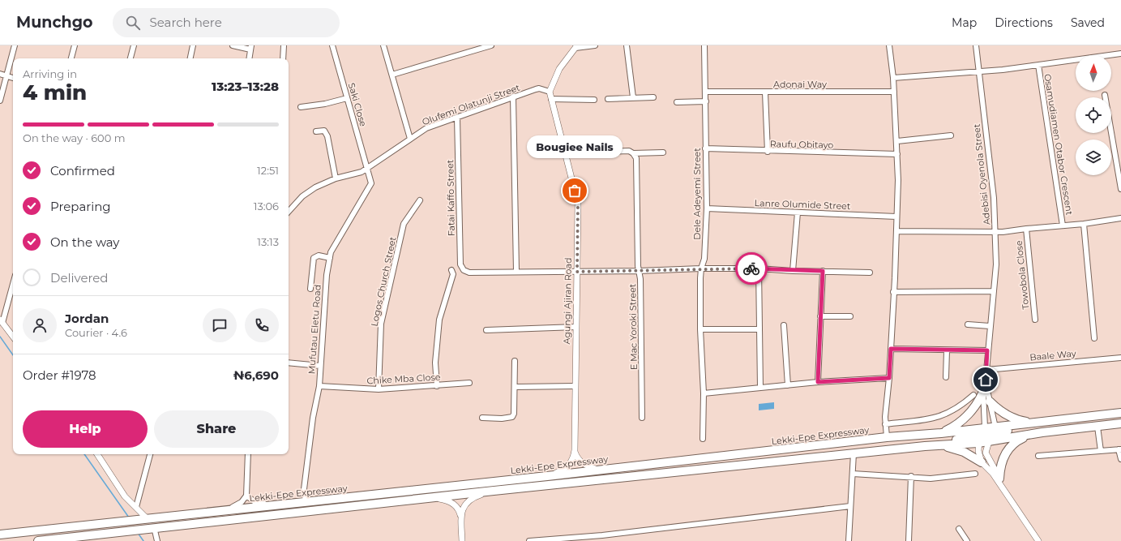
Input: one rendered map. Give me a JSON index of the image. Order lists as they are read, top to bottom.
{
  "streets": {
    "highway": ["Lekki-Epe Expressway"],
    "street": [
      "Adonai Way",
      "Saki Close",
      "Olufemi Olatunji Street",
      "Raufu Obitayo",
      "Osamudiamen Otabor Crescent",
      "Adebisi Oyenola Street",
      "Dele Adeyemi Street",
      "Fatai Kaffo Street",
      "Lanre Olumide Street",
      "Towobola Close",
      "Logos Church Street",
      "Agungi Ajiran Road",
      "E Mac Yoroki Street",
      "Mufutau Eletu Road",
      "Baale Way",
      "Chike Mba Close"
    ]
  },
  "crossings": [
    ["Adonai Way", "Dele Adeyemi Street"],
    ["Saki Close", "Olufemi Olatunji Street"],
    ["Saki Close", "Mufutau Eletu Road"],
    ["Olufemi Olatunji Street", "Fatai Kaffo Street"],
    ["Olufemi Olatunji Street", "Agungi Ajiran Road"],
    ["Olufemi Olatunji Street", "Mufutau Eletu Road"],
    ["Raufu Obitayo", "Dele Adeyemi Street"],
    ["Osamudiamen Otabor Crescent", "Adebisi Oyenola Street"],
    ["Osamudiamen Otabor Crescent", "Towobola Close"],
    ["Adebisi Oyenola Street", "Baale Way"],
    ["Dele Adeyemi Street", "Lanre Olumide Street"],
    ["Logos Church Street", "Chike Mba Close"],
    ["Mufutau Eletu Road", "Chike Mba Close"],
    ["Mufutau Eletu Road", "Lekki-Epe Expressway"]
  ],
  "places": ["Bougiee Nails"],
  "north": "top",
  "page": {
    "header": "Munchgo",
    "search": "Search here",
    "nav": ["Map", "Directions", "Saved"],
    "heading": ["4 min", "Arriving in", "13:23–13:28"],
    "panel": [
      "Jordan",
      "Courier · 4.6",
      "Order #1978",
      "₦6,690"
    ],
    "bar": "On the way · 600 m",
    "bubble": "Bougiee Nails",
    "list": [
      ["Confirmed", "12:51"],
      ["Preparing", "13:06"],
      ["On the way", "13:13"],
      "Delivered"
    ],
    "buttons": ["Help", "Share"]
  }
}
